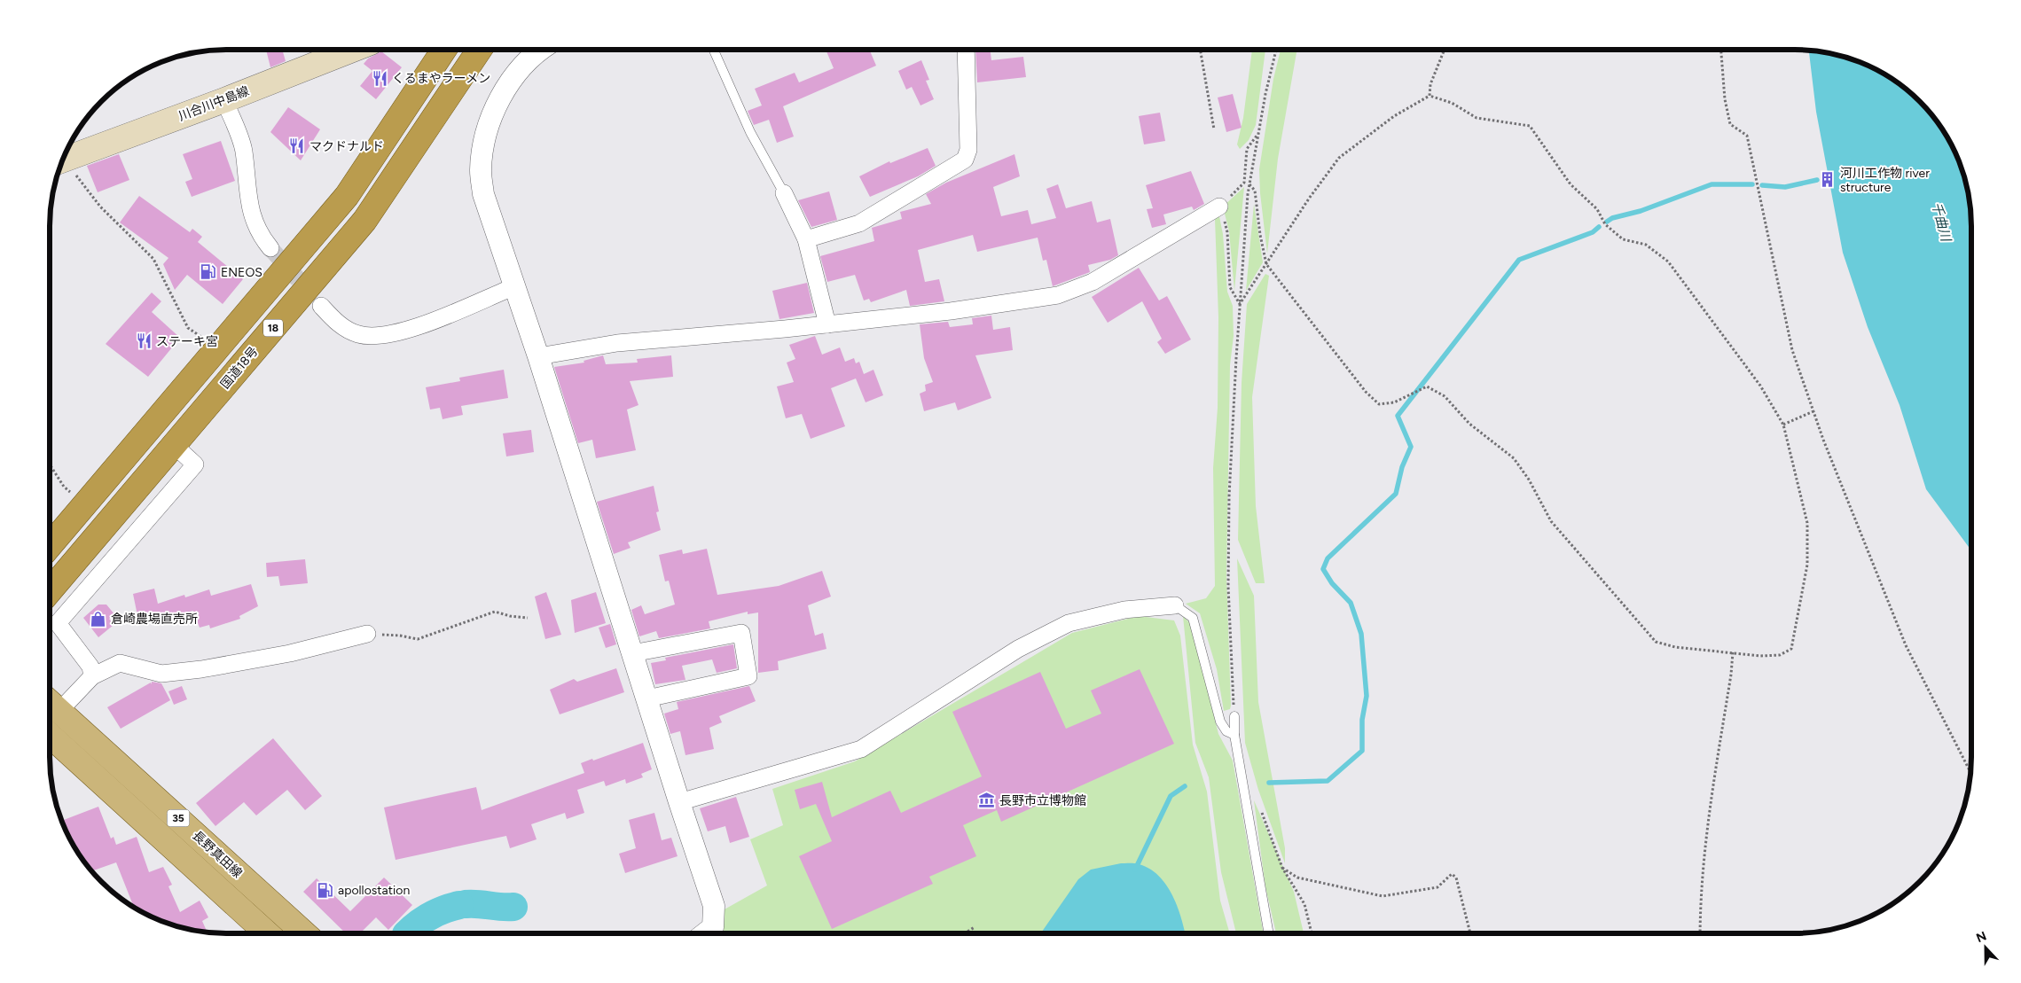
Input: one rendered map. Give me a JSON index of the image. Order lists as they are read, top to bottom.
{
  "streets": {
    "highway": ["18", "国道18号"],
    "main road": ["川合川中島線", "35", "長野真田線"]
  },
  "water": ["千曲川"],
  "places": {
    "restaurant": ["くるまやラーメン", "マクドナルド", "ステーキ宮"],
    "building": ["河川工作物 river structure"],
    "fuel station": ["ENEOS", "apollostation"],
    "shop": ["倉崎農場直売所"],
    "museum": ["長野市立博物館"]
  },
  "north": "top"
}
